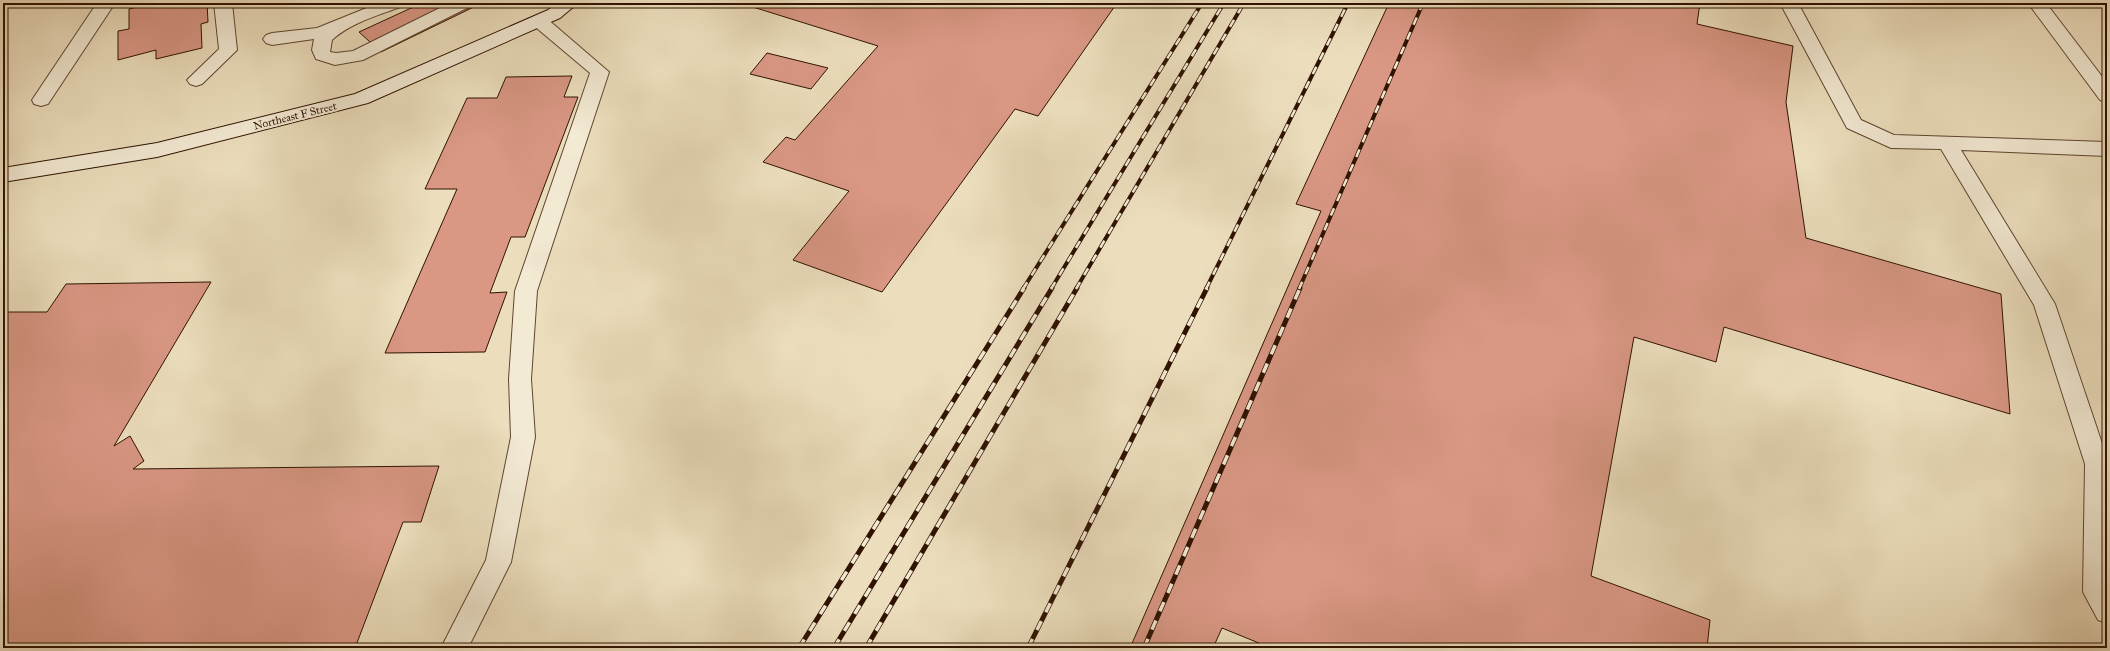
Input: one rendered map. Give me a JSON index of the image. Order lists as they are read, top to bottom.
{
  "streets": {
    "main road": ["Northeast F Street"]
  }
}
